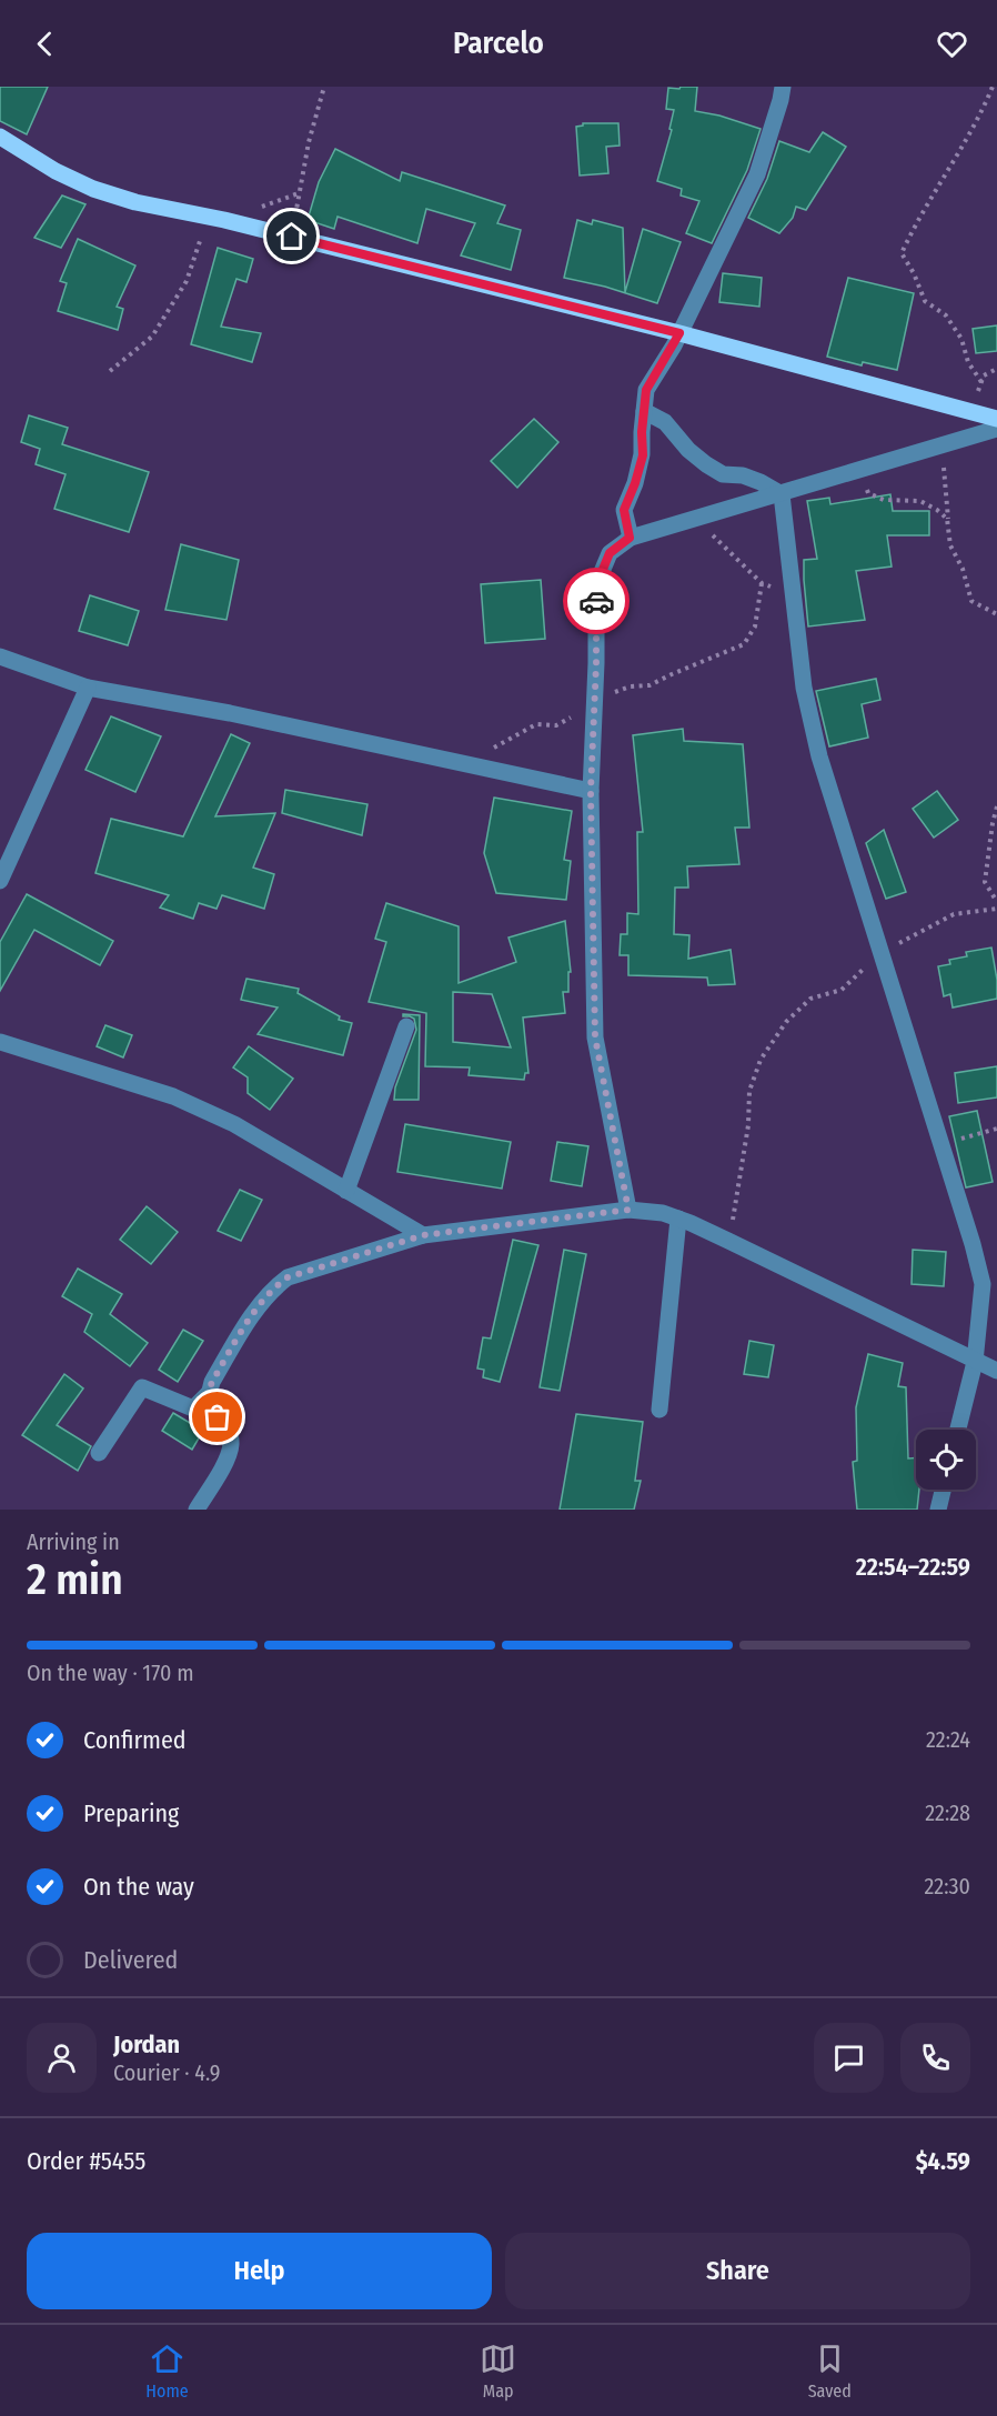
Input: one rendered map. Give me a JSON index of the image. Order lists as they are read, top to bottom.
{
  "page": {
    "header": "Parcelo",
    "heading": ["2 min", "Arriving in", "22:54–22:59"],
    "panel": [
      "Jordan",
      "Courier · 4.9",
      "Order #5455",
      "$4.59"
    ],
    "bar": "On the way · 170 m",
    "list": [
      ["Confirmed", "22:24"],
      ["Preparing", "22:28"],
      ["On the way", "22:30"],
      "Delivered"
    ],
    "buttons": ["Help", "Share"],
    "tabs": ["Home", "Map", "Saved"]
  }
}
